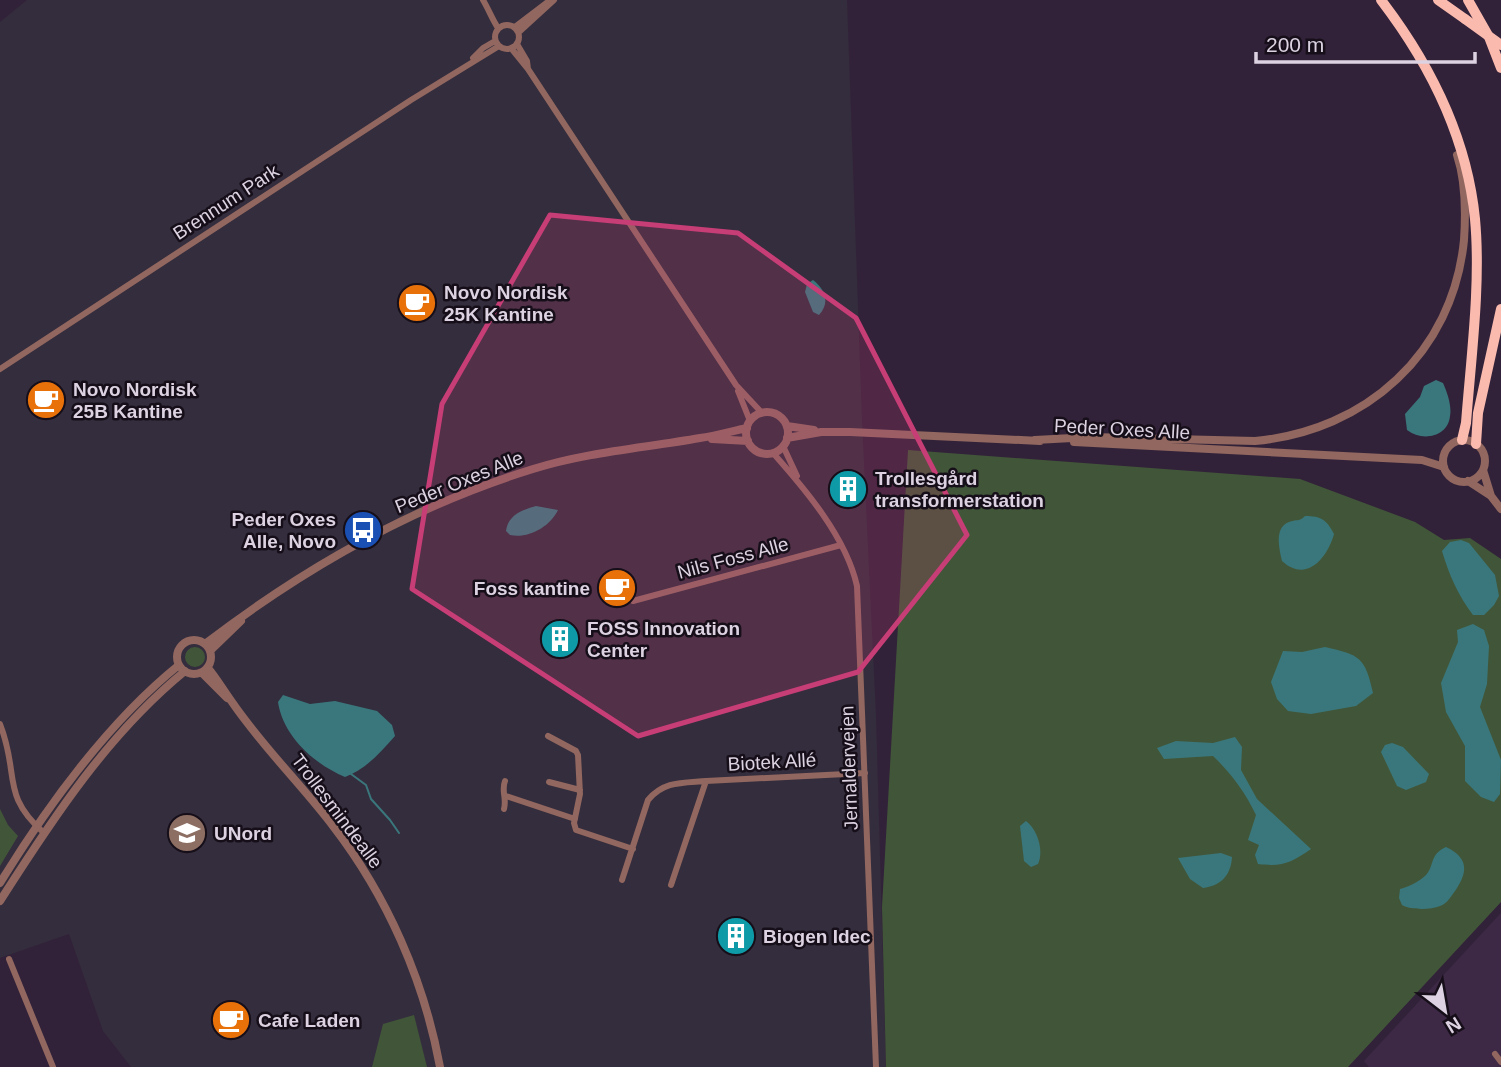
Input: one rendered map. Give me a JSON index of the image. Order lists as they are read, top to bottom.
{
  "streets": {
    "street": [
      "Brennum Park",
      "Peder Oxes Alle",
      "Nils Foss Alle",
      "Biotek Allé",
      "Jernaldervejen",
      "Trollesmindealle"
    ]
  },
  "crossings": [
    ["Peder Oxes Alle", "Jernaldervejen"],
    ["Peder Oxes Alle", "Trollesmindealle"],
    ["Nils Foss Alle", "Jernaldervejen"],
    ["Biotek Allé", "Jernaldervejen"]
  ],
  "places": {
    "cafe": [
      "Novo Nordisk 25K Kantine",
      "Novo Nordisk 25B Kantine",
      "Foss kantine",
      "Cafe Laden"
    ],
    "building": ["Trollesgård transformerstation", "FOSS Innovation Center", "Biogen Idec"],
    "bus stop": ["Peder Oxes Alle, Novo"],
    "school or university": ["UNord"]
  },
  "scale_bar": "200 m",
  "north": "bottom right"
}
